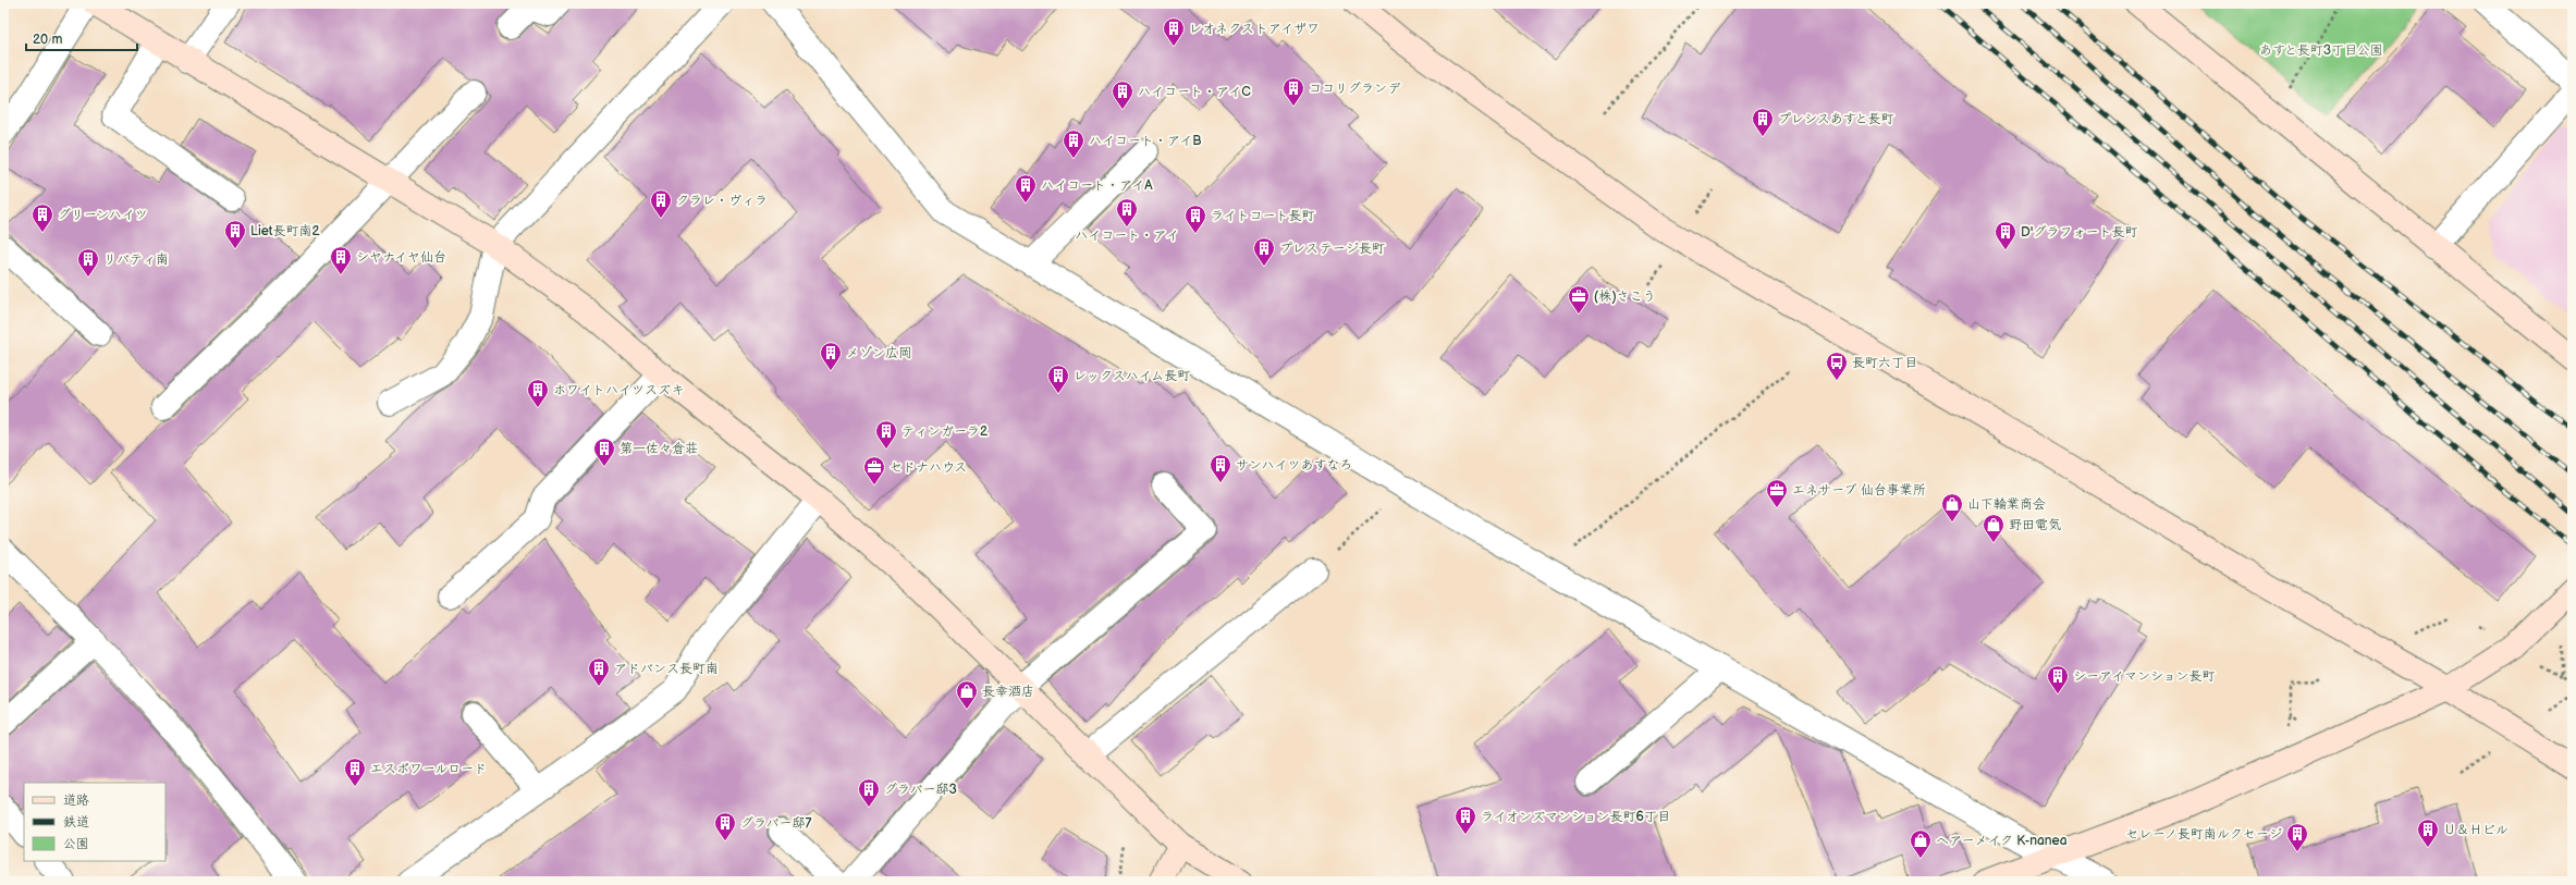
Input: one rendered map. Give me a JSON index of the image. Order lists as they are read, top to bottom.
{
  "parks": ["あすと長町3丁目公園"],
  "places": {
    "building": [
      "レオネクストアイザワ",
      "ココリグランデ",
      "ハイコート・アイC",
      "プレシスあすと長町",
      "ハイコート・アイB",
      "ハイコート・アイA",
      "クラレ・ヴィラ",
      "ハイコート・アイ",
      "グリーンハイツ",
      "ライトコート長町",
      "Liet長町南2",
      "D'グラフォート長町",
      "プレステージ長町",
      "シヤナイヤ仙台",
      "リバティ南",
      "メゾン広岡",
      "レックスハイム長町",
      "ホワイトハイツスズキ",
      "ティンガーラ2",
      "第一佐々倉荘",
      "サンハイツあすなろ",
      "アドバンス長町南",
      "シーアイマンション長町",
      "エスポワールロード",
      "グラバー邸3",
      "ライオンズマンション長町6丁目",
      "グラバー邸7",
      "Ｕ＆Ｈビル",
      "セレーノ長町南ルクセージ"
    ],
    "office": ["(株)さこう", "セドナハウス", "エネサーブ 仙台事業所"],
    "bus stop": ["長町六丁目"],
    "shop": [
      "山下輪業商会",
      "野田電気",
      "長幸酒店",
      "ヘアーメイク K-nanea"
    ]
  },
  "legend": ["道路", "鉄道", "公園"],
  "scale_bar": "20 m"
}
